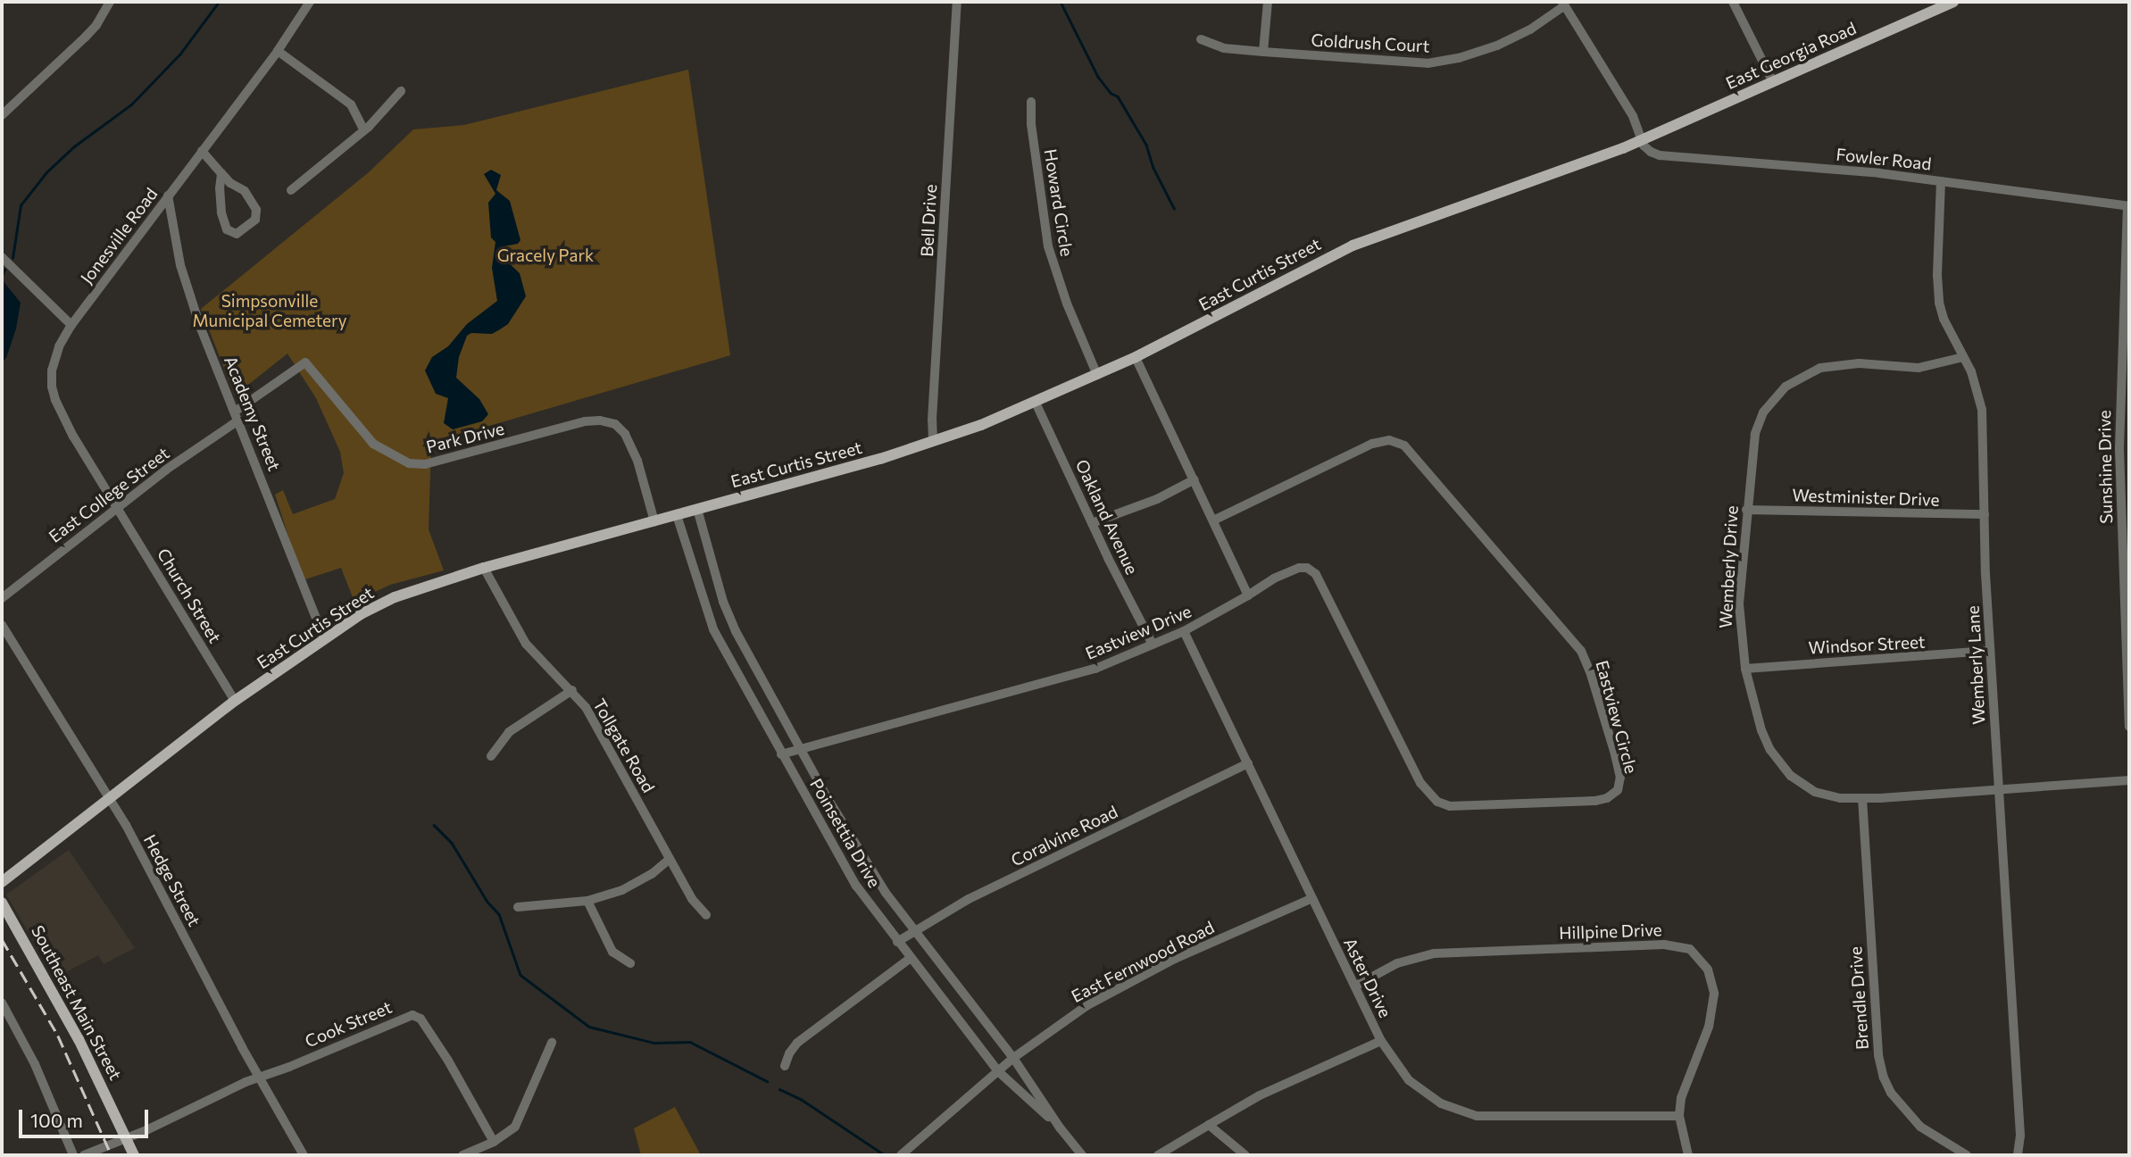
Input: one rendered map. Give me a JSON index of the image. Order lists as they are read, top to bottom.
{
  "streets": {
    "main road": ["East Georgia Road", "East Curtis Street", "Southeast Main Street"],
    "street": [
      "Goldrush Court",
      "Fowler Road",
      "Howard Circle",
      "Bell Drive",
      "Jonesville Road",
      "Academy Street",
      "Park Drive",
      "Sunshine Drive",
      "East College Street",
      "Westminister Drive",
      "Oakland Avenue",
      "Wemberly Drive",
      "Church Street",
      "Eastview Drive",
      "Windsor Street",
      "Wemberly Lane",
      "Eastview Circle",
      "Tollgate Road",
      "Poinsettia Drive",
      "Coralvine Road",
      "Hedge Street",
      "Hillpine Drive",
      "East Fernwood Road",
      "Aster Drive",
      "Brendle Drive",
      "Cook Street"
    ]
  },
  "crossings": [
    ["East Georgia Road", "Fowler Road"],
    ["East Georgia Road", "East Curtis Street"],
    ["Fowler Road", "East Curtis Street"],
    ["Fowler Road", "Sunshine Drive"],
    ["Fowler Road", "Wemberly Lane"],
    ["Howard Circle", "East Curtis Street"],
    ["Bell Drive", "East Curtis Street"],
    ["Jonesville Road", "Academy Street"],
    ["Jonesville Road", "East College Street"],
    ["Jonesville Road", "Church Street"],
    ["East Curtis Street", "Academy Street"],
    ["East Curtis Street", "Park Drive"],
    ["East Curtis Street", "Oakland Avenue"],
    ["East Curtis Street", "Church Street"],
    ["East Curtis Street", "Tollgate Road"],
    ["East Curtis Street", "Poinsettia Drive"],
    ["East Curtis Street", "Hedge Street"],
    ["Academy Street", "Park Drive"],
    ["Academy Street", "East College Street"],
    ["Park Drive", "East College Street"],
    ["East College Street", "Church Street"],
    ["Westminister Drive", "Wemberly Drive"],
    ["Westminister Drive", "Wemberly Lane"],
    ["Oakland Avenue", "Eastview Drive"],
    ["Wemberly Drive", "Windsor Street"],
    ["Wemberly Drive", "Wemberly Lane"],
    ["Wemberly Drive", "Brendle Drive"],
    ["Eastview Drive", "Eastview Circle"],
    ["Eastview Drive", "Poinsettia Drive"],
    ["Eastview Drive", "Aster Drive"],
    ["Windsor Street", "Wemberly Lane"],
    ["Poinsettia Drive", "Coralvine Road"],
    ["Poinsettia Drive", "East Fernwood Road"],
    ["Coralvine Road", "Aster Drive"],
    ["Hedge Street", "Cook Street"],
    ["Hillpine Drive", "Aster Drive"],
    ["East Fernwood Road", "Aster Drive"]
  ],
  "parks": ["Gracely Park", "Simpsonville Municipal Cemetery"],
  "scale_bar": "100 m"
}
